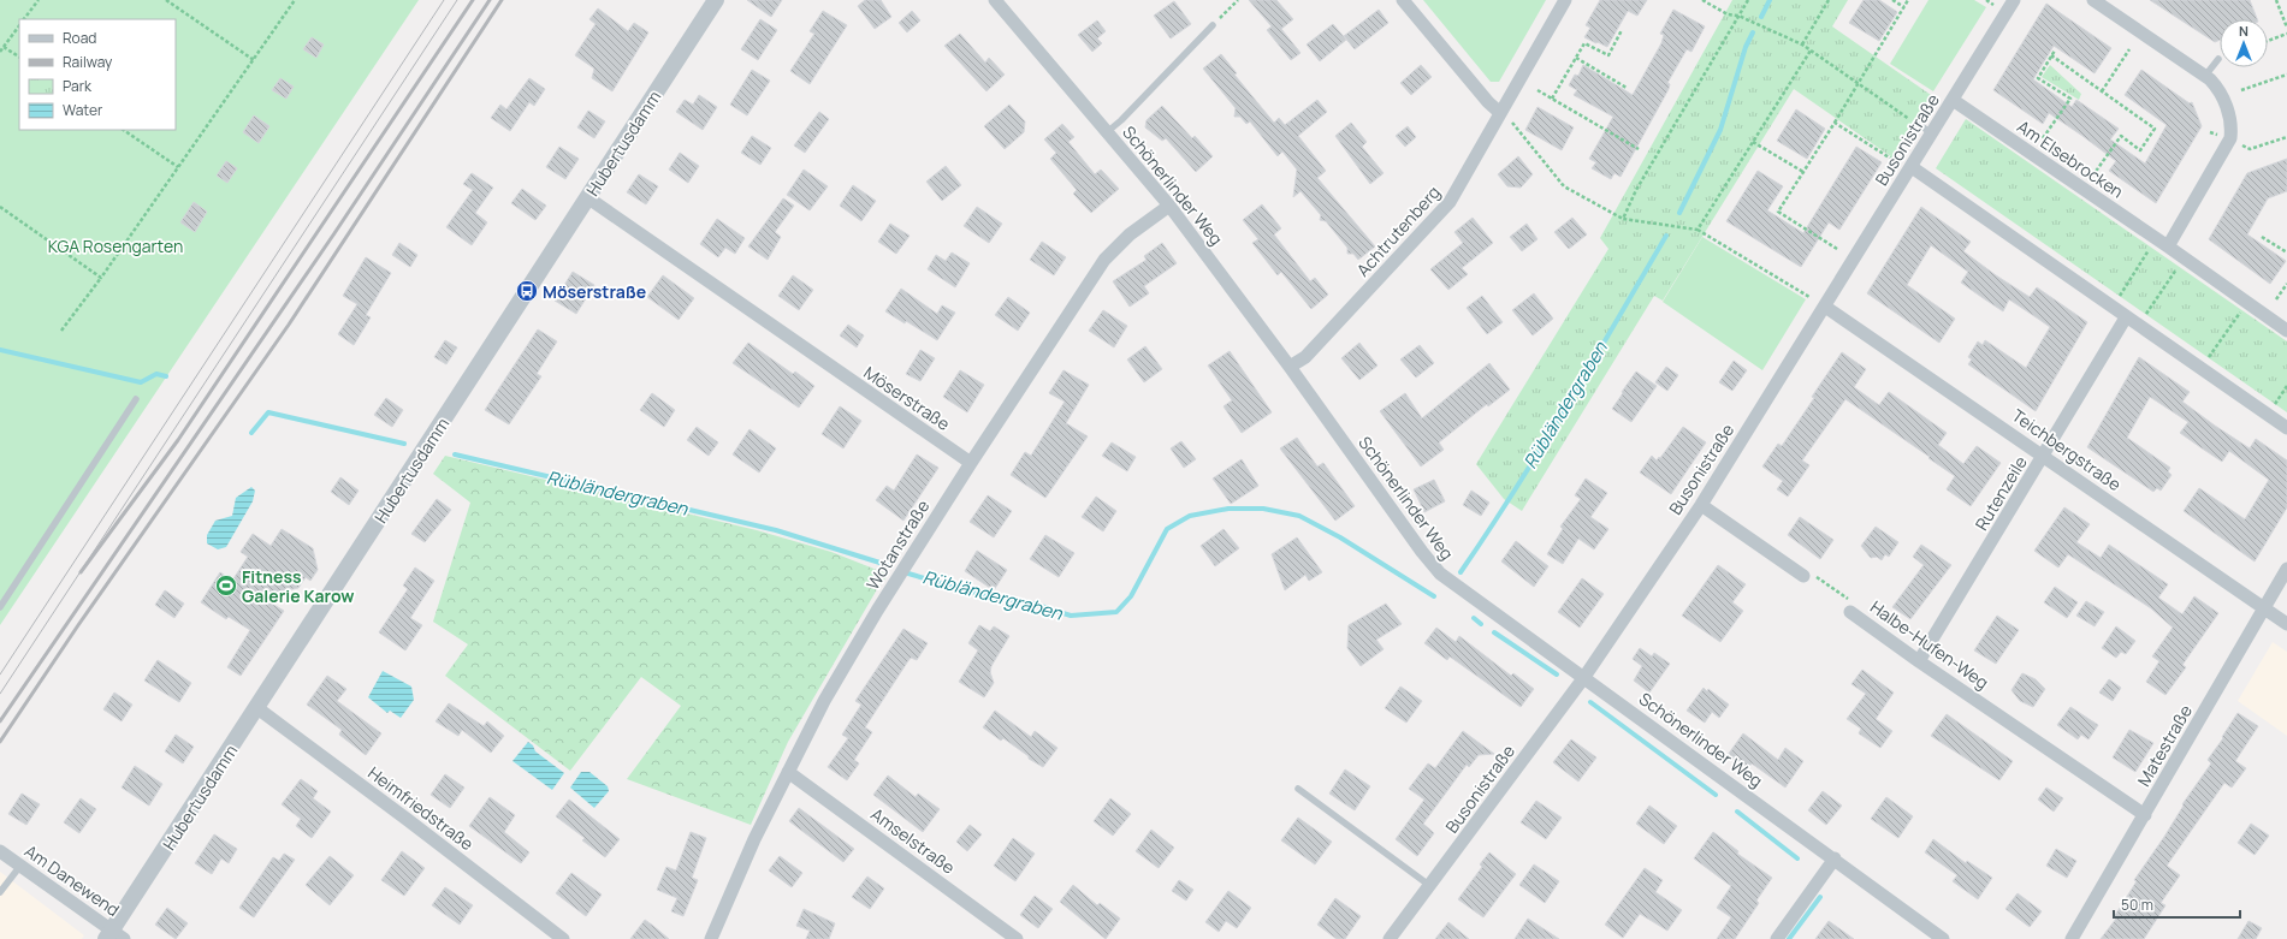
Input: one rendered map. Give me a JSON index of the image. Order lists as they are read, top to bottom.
{
  "streets": {
    "street": [
      "Busonistraße",
      "Hubertusdamm",
      "Am Elsebrocken",
      "Schönerlinder Weg",
      "Achtrutenberg",
      "Möserstraße",
      "Teichbergstraße",
      "Rutenzeile",
      "Wotanstraße",
      "Halbe-Hufen-Weg",
      "Matestraße",
      "Heimfriedstraße",
      "Amselstraße",
      "Am Danewend"
    ]
  },
  "crossings": [
    ["Busonistraße", "Am Elsebrocken"],
    ["Busonistraße", "Schönerlinder Weg"],
    ["Busonistraße", "Teichbergstraße"],
    ["Hubertusdamm", "Möserstraße"],
    ["Hubertusdamm", "Heimfriedstraße"],
    ["Hubertusdamm", "Am Danewend"],
    ["Schönerlinder Weg", "Achtrutenberg"],
    ["Schönerlinder Weg", "Wotanstraße"],
    ["Möserstraße", "Wotanstraße"],
    ["Teichbergstraße", "Rutenzeile"],
    ["Teichbergstraße", "Matestraße"],
    ["Rutenzeile", "Halbe-Hufen-Weg"],
    ["Wotanstraße", "Amselstraße"],
    ["Halbe-Hufen-Weg", "Matestraße"]
  ],
  "water": ["Rübländergraben"],
  "parks": ["KGA Rosengarten"],
  "places": {
    "bus stop": ["Möserstraße"],
    "sports": ["Fitness Galerie Karow"]
  },
  "legend": [
    "Road",
    "Railway",
    "Park",
    "Water"
  ],
  "scale_bar": "50 m",
  "north": "top"
}
